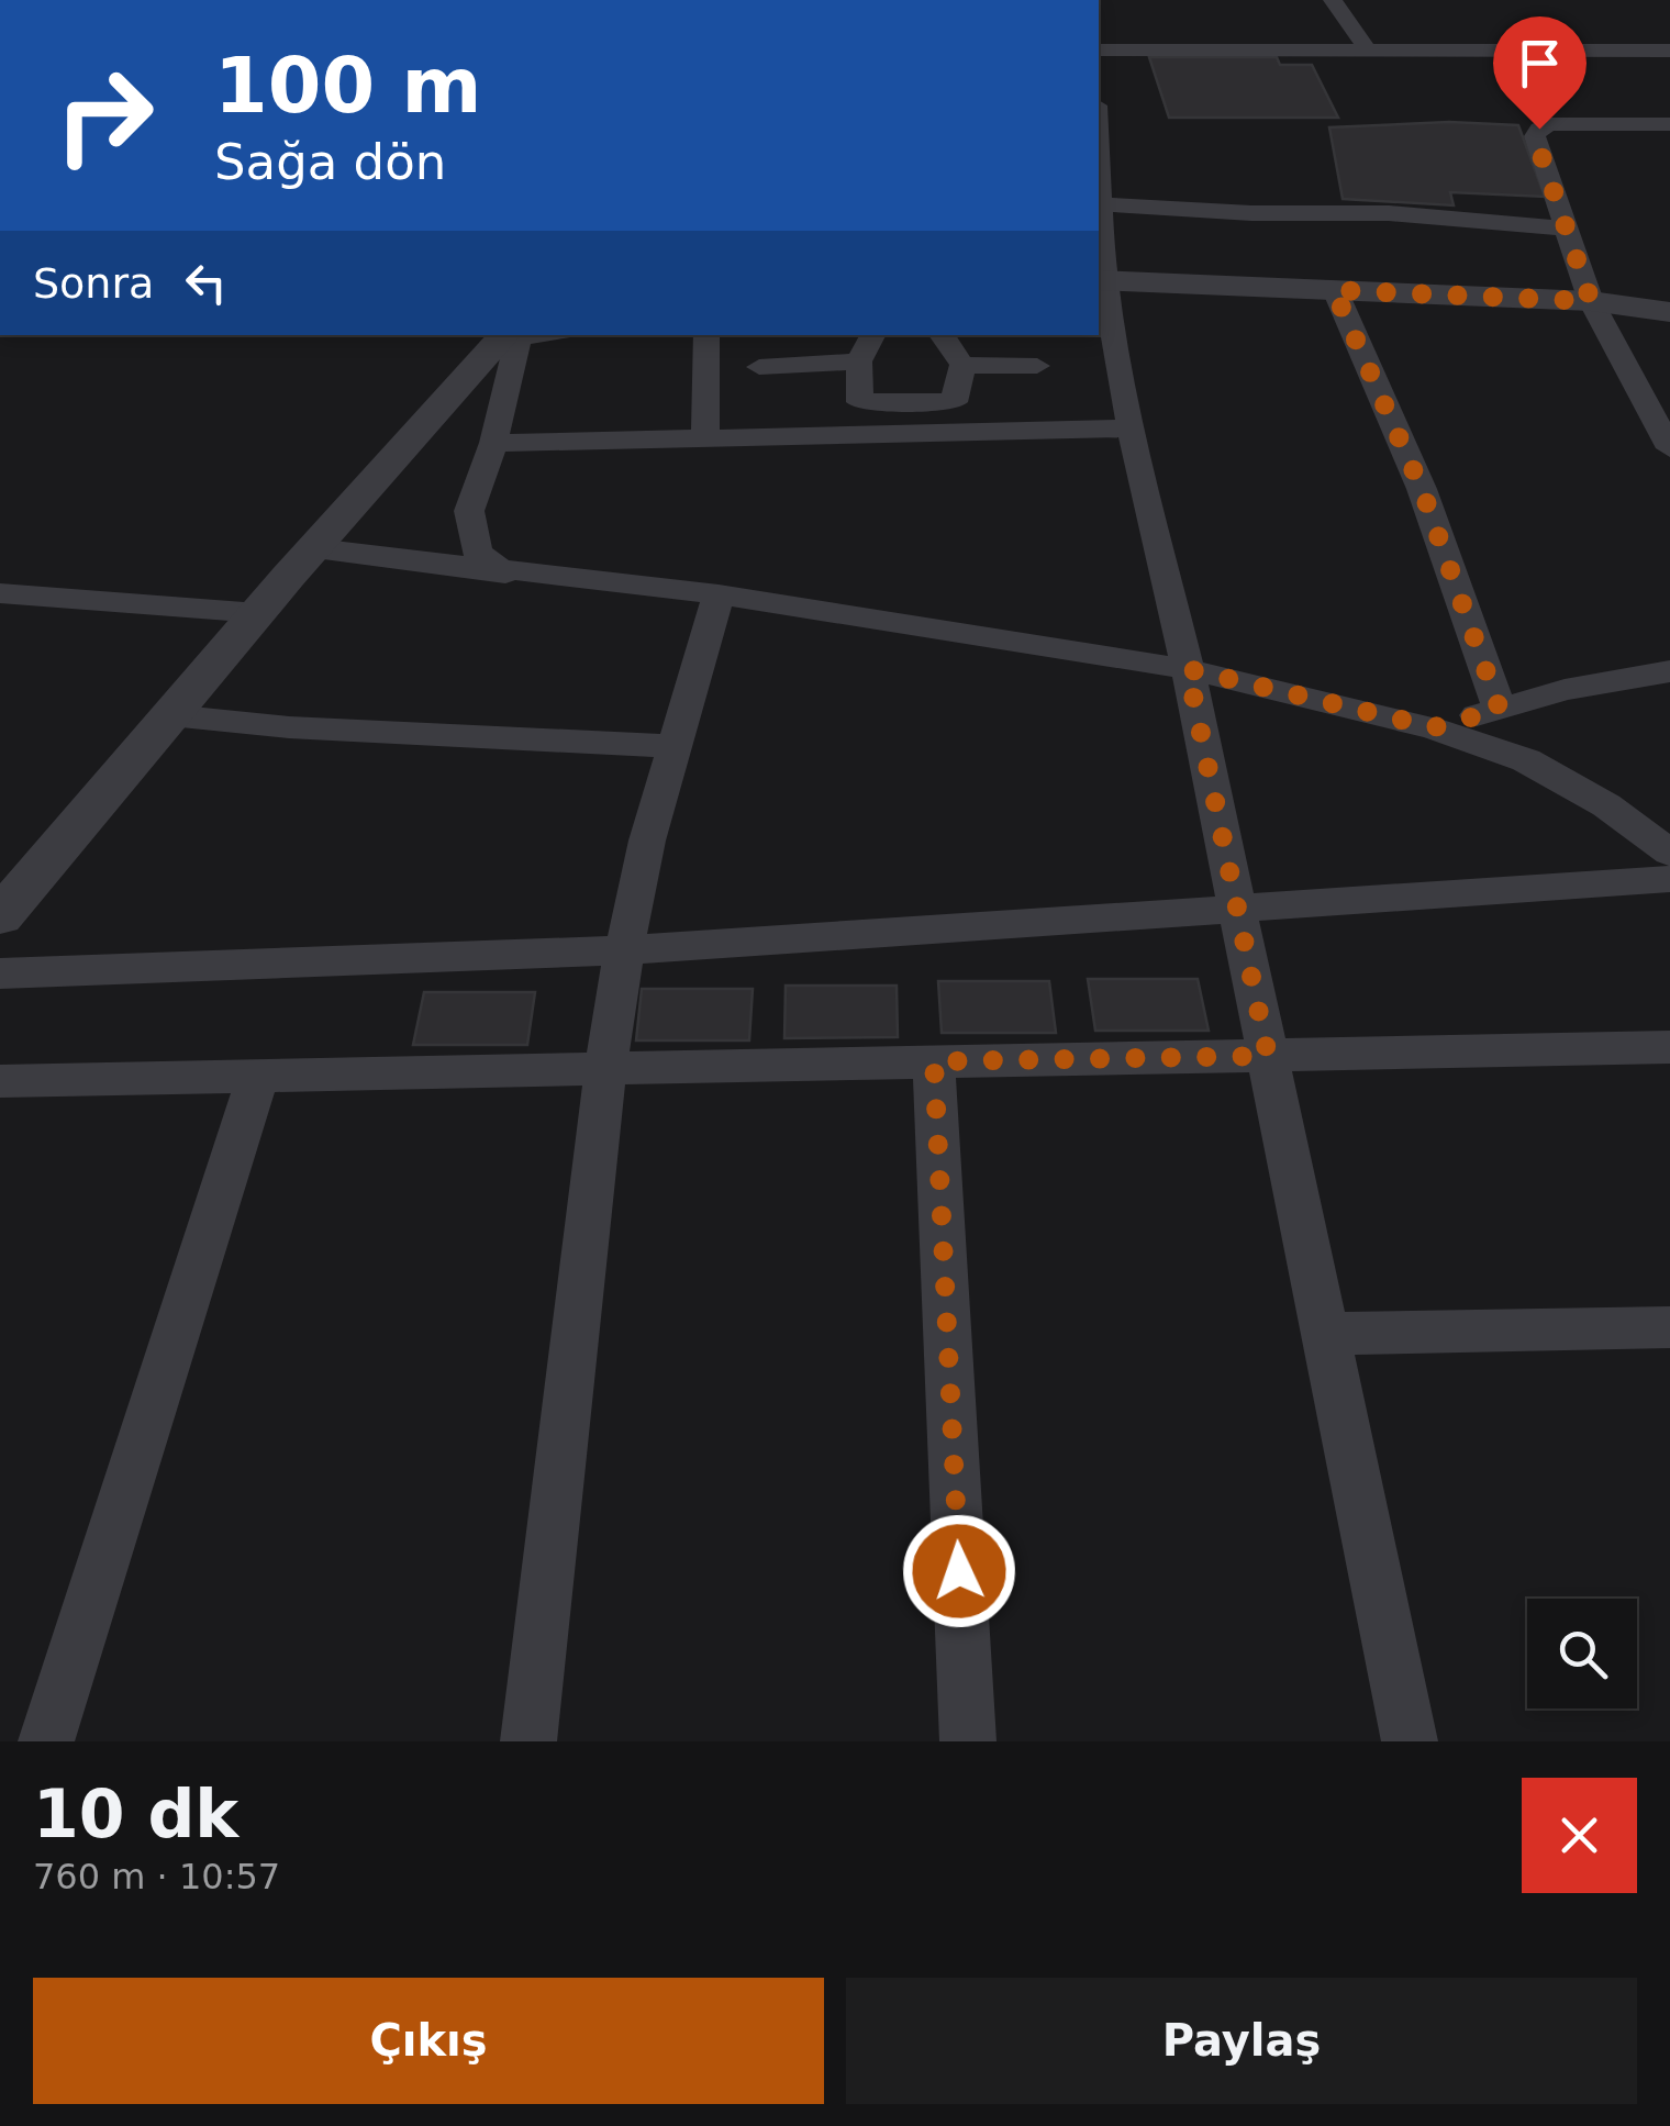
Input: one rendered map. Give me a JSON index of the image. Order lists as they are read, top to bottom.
{
  "page": {
    "turn": ["100 m", "Sağa dön"],
    "then": "Sonra",
    "heading": ["10 dk", "760 m · 10:57"],
    "buttons": ["Çıkış", "Paylaş"]
  }
}
